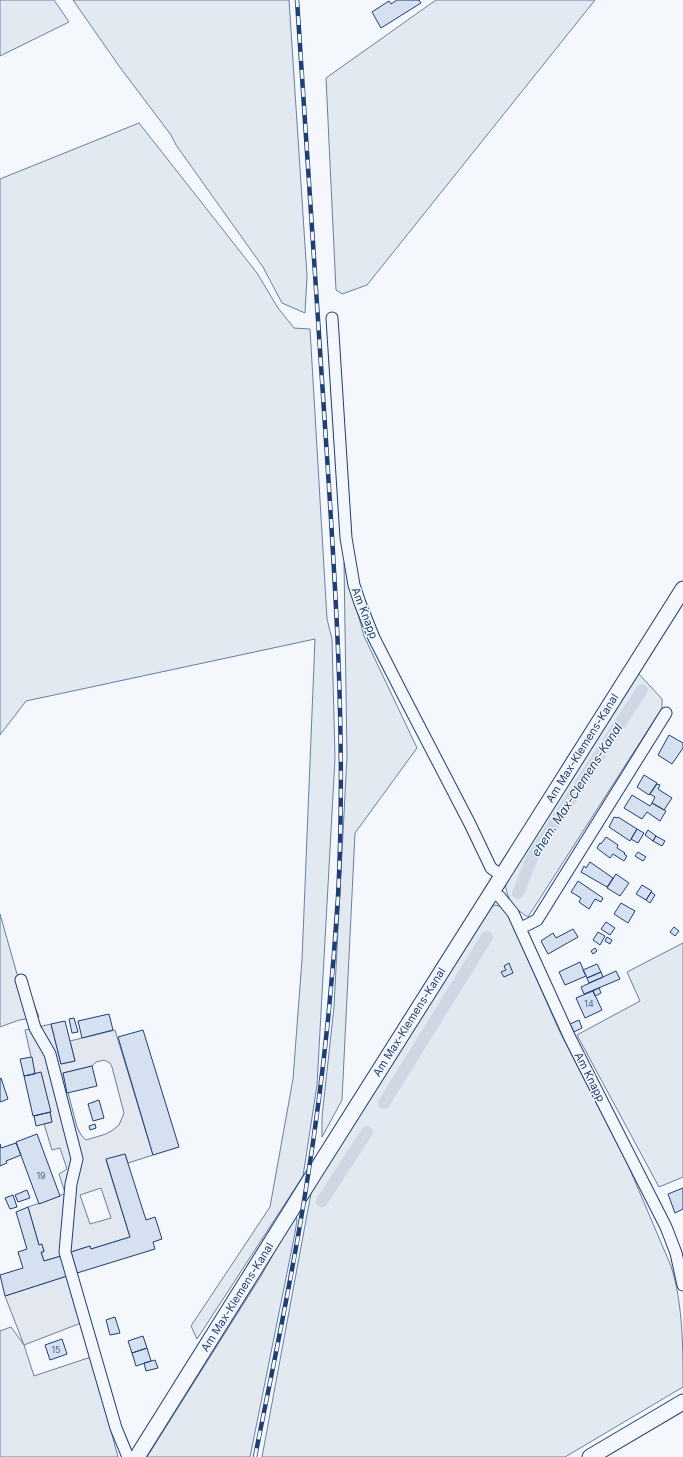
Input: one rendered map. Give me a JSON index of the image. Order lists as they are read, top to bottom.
{
  "streets": {
    "main road": ["Am Max-Klemens-Kanal"],
    "street": ["Am Knapp"]
  },
  "crossings": [
    ["Am Knapp", "Am Max-Klemens-Kanal"]
  ],
  "water": ["ehem. Max-Clemens-Kanal"],
  "house_numbers": ["14", "19", "15"]
}
